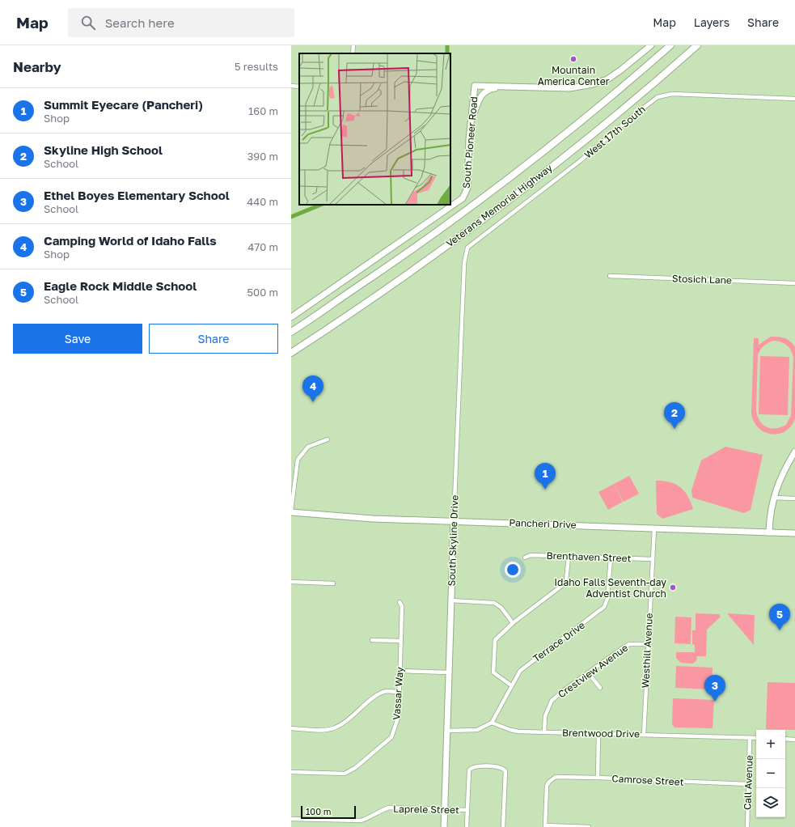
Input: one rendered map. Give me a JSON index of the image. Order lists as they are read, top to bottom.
{
  "streets": {
    "highway": ["Veterans Memorial Highway"],
    "street": [
      "West 17th South",
      "South Pioneer Road",
      "Stosich Lane",
      "Pancheri Drive",
      "South Skyline Drive",
      "Brenthaven Street",
      "Terrace Drive",
      "Westhill Avenue",
      "Crestview Avenue",
      "Vassar Way",
      "Brentwood Drive",
      "Camrose Street",
      "Call Avenue",
      "Laprele Street"
    ]
  },
  "crossings": [
    ["West 17th South", "South Skyline Drive"],
    ["Pancheri Drive", "South Skyline Drive"],
    ["Pancheri Drive", "Westhill Avenue"],
    ["South Skyline Drive", "Laprele Street"],
    ["Brenthaven Street", "Terrace Drive"],
    ["Brenthaven Street", "Westhill Avenue"],
    ["Terrace Drive", "Brentwood Drive"],
    ["Westhill Avenue", "Crestview Avenue"],
    ["Westhill Avenue", "Brentwood Drive"],
    ["Crestview Avenue", "Brentwood Drive"],
    ["Brentwood Drive", "Call Avenue"],
    ["Camrose Street", "Call Avenue"]
  ],
  "places": ["Mountain America Center", "Idaho Falls Seventh-day Adventist Church"],
  "scale_bar": "100 m",
  "page": {
    "header": "Map",
    "search": "Search here",
    "nav": ["Map", "Layers", "Share"],
    "heading": ["Nearby", "5 results"],
    "list": [
      {
        "mark": "1",
        "name": "Summit Eyecare (Pancheri)",
        "note": "Shop",
        "value": "160 m"
      },
      {
        "mark": "2",
        "name": "Skyline High School",
        "note": "School",
        "value": "390 m"
      },
      {
        "mark": "3",
        "name": "Ethel Boyes Elementary School",
        "note": "School",
        "value": "440 m"
      },
      {
        "mark": "4",
        "name": "Camping World of Idaho Falls",
        "note": "Shop",
        "value": "470 m"
      },
      {
        "mark": "5",
        "name": "Eagle Rock Middle School",
        "note": "School",
        "value": "500 m"
      }
    ],
    "buttons": ["Save", "Share"],
    "pins": [
      "4",
      "2",
      "1",
      "5",
      "3"
    ],
    "map_buttons": ["+", "−"],
    "scale": "100 m"
  }
}
